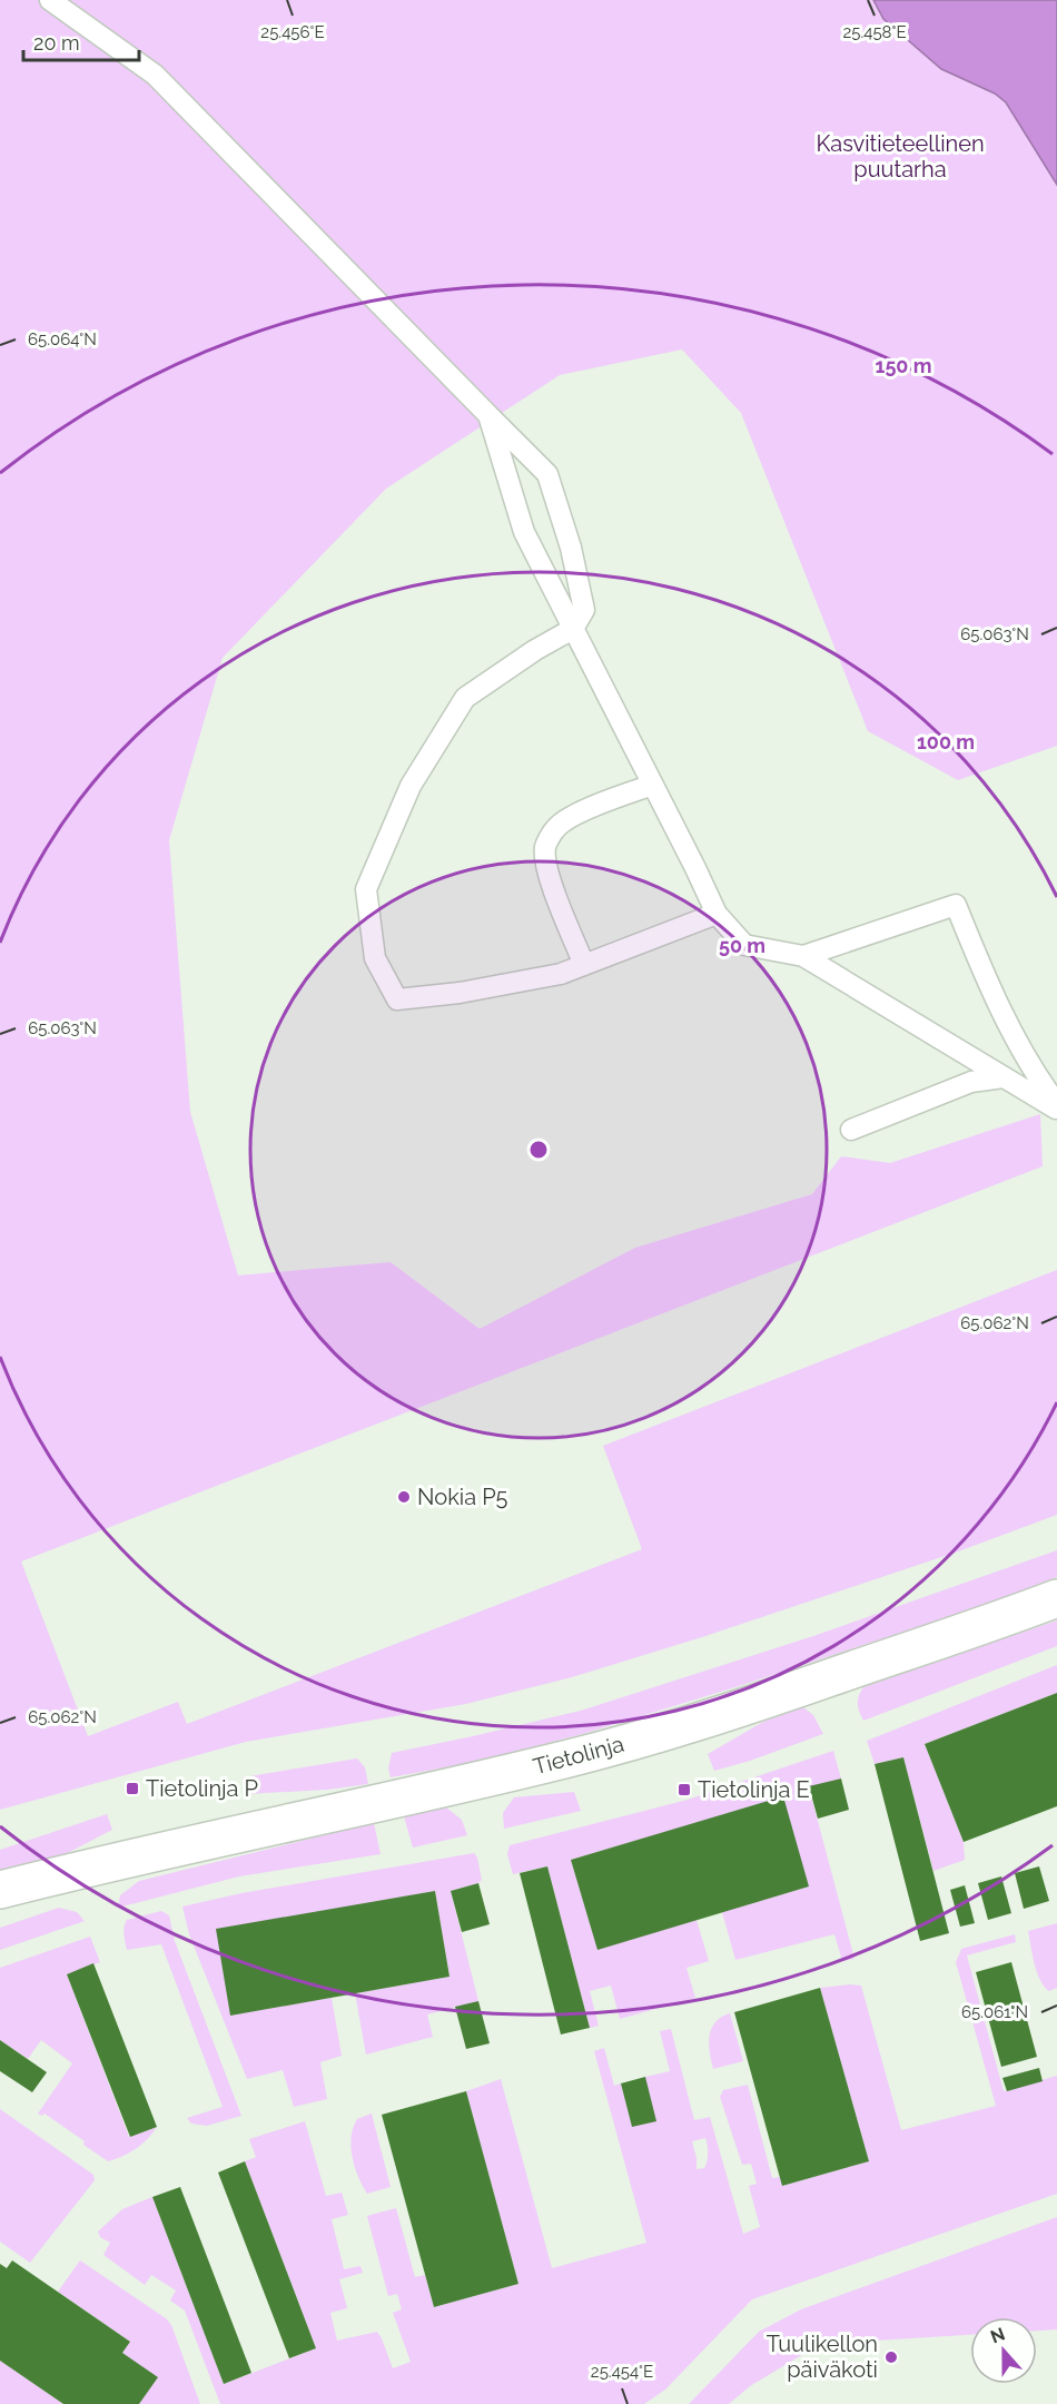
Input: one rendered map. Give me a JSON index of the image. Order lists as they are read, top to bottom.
{
  "streets": {
    "street": ["Tietolinja"]
  },
  "parks": ["Kasvitieteellinen puutarha"],
  "places": {
    "other": ["Nokia P5", "Tuulikellon päiväkoti"],
    "transit": ["Tietolinja P", "Tietolinja E"]
  },
  "scale_bar": "20 m",
  "north": "top",
  "coordinates": [
    "25.456°E",
    "25.458°E",
    "65.064°N",
    "65.063°N",
    "65.062°N",
    "65.061°N",
    "25.454°E"
  ],
  "rings": ["150 m", "100 m", "50 m"]
}
